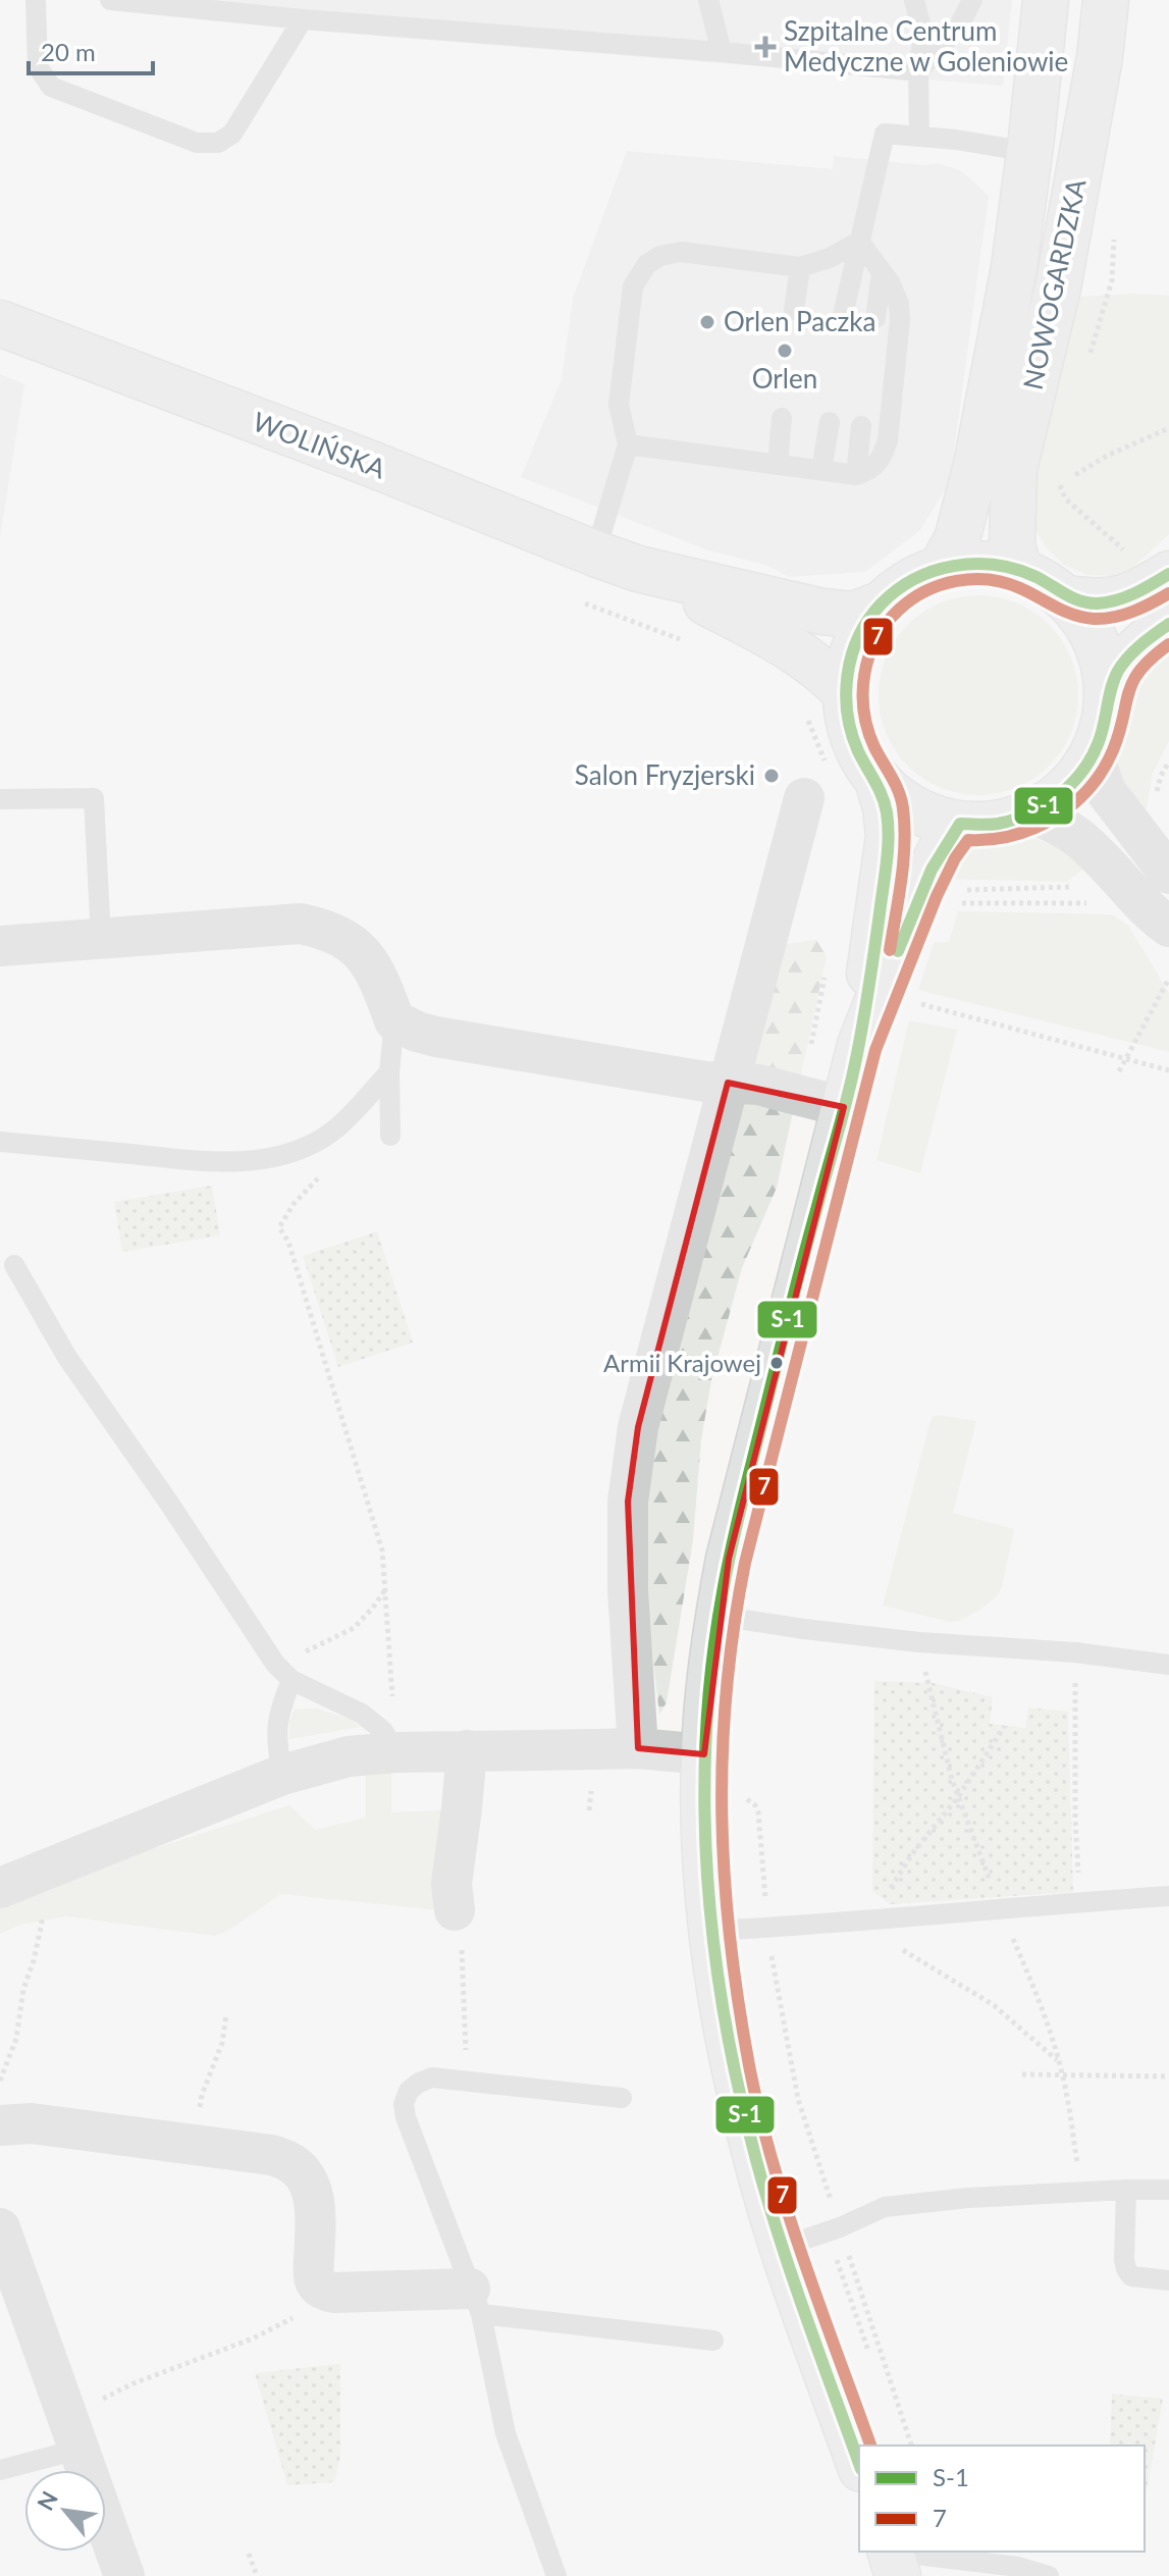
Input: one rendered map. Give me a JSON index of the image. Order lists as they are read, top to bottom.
{
  "streets": {
    "street": ["NOWOGARDZKA", "WOLIŃSKA"]
  },
  "crossings": [
    ["NOWOGARDZKA", "WOLIŃSKA"]
  ],
  "places": {
    "health": ["Szpitalne Centrum Medyczne w Goleniowie"],
    "other": [
      "Orlen Paczka",
      "Orlen",
      "Salon Fryzjerski",
      "Armii Krajowej"
    ]
  },
  "lines": ["transit line S-1", "transit line 7"],
  "legend": ["S-1", "7"],
  "scale_bar": "20 m",
  "north": "top left"
}
